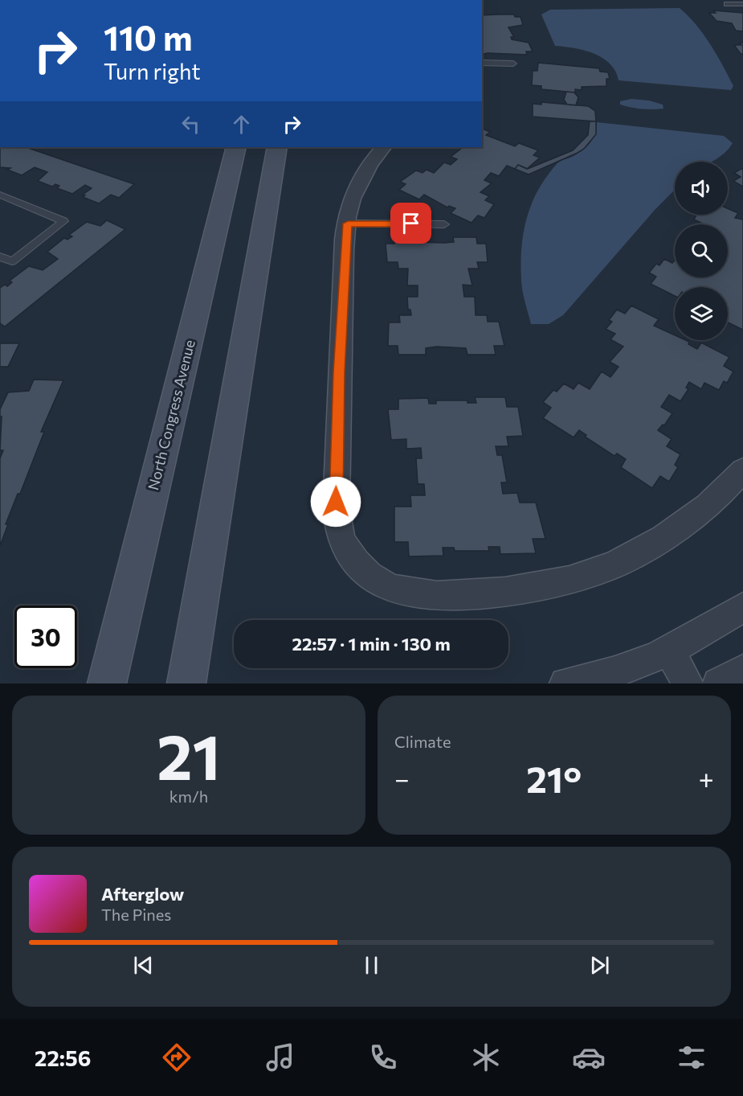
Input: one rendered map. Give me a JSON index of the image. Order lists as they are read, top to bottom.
{
  "streets": {
    "main road": ["North Congress Avenue"]
  },
  "page": {
    "turn": ["110 m", "Turn right"],
    "limit": "30",
    "trip": "22:57 · 1 min · 130 m",
    "tile": [
      ["21", "km/h"],
      "Climate"
    ],
    "heat": ["−", "21°", "+"],
    "song": ["Afterglow", "The Pines"],
    "tabs": "22:56"
  }
}
